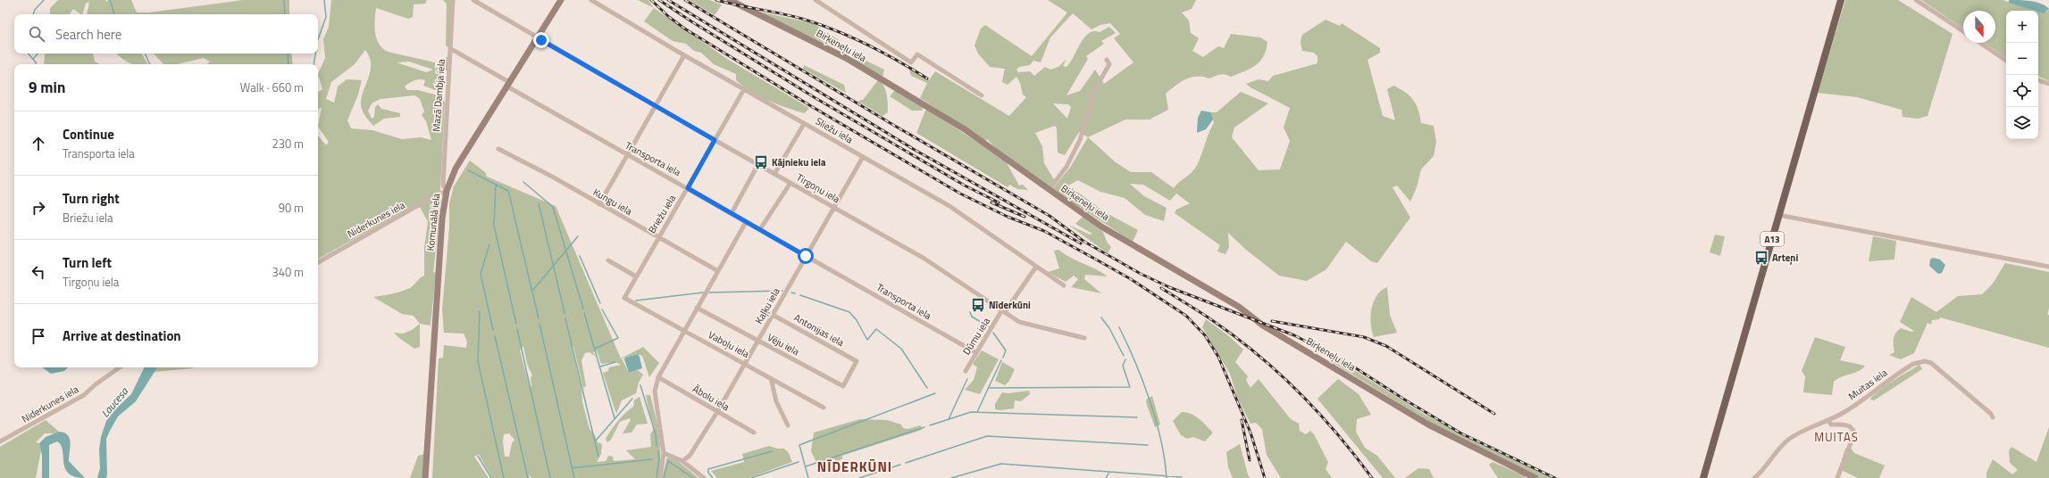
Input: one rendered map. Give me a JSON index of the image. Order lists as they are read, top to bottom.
{
  "streets": {
    "main road": ["Birķeneļu iela", "Komunālā iela", "A13"],
    "street": [
      "Mazā Dambja iela",
      "Sliežu iela",
      "Transporta iela",
      "Tirgoņu iela",
      "Kungu iela",
      "Briežu iela",
      "Niderkunes iela",
      "Kaļķu iela",
      "Antonijas iela",
      "Dūmu iela",
      "Vaboļu iela",
      "Vēju iela",
      "Muitas iela",
      "Ābolu iela"
    ]
  },
  "crossings": [
    ["Mazā Dambja iela", "Transporta iela"],
    ["Mazā Dambja iela", "Niderkunes iela"],
    ["Mazā Dambja iela", "Komunālā iela"],
    ["Sliežu iela", "Briežu iela"],
    ["Sliežu iela", "Kaļķu iela"],
    ["Sliežu iela", "Dūmu iela"],
    ["Transporta iela", "Briežu iela"],
    ["Transporta iela", "Komunālā iela"],
    ["Transporta iela", "Kaļķu iela"],
    ["Transporta iela", "Dūmu iela"],
    ["Tirgoņu iela", "Briežu iela"],
    ["Tirgoņu iela", "Komunālā iela"],
    ["Tirgoņu iela", "Kaļķu iela"],
    ["Tirgoņu iela", "Dūmu iela"],
    ["Kungu iela", "Briežu iela"],
    ["Briežu iela", "Vaboļu iela"],
    ["Niderkunes iela", "Komunālā iela"],
    ["Kaļķu iela", "Antonijas iela"],
    ["Kaļķu iela", "Vaboļu iela"],
    ["Kaļķu iela", "Vēju iela"],
    ["Kaļķu iela", "Ābolu iela"],
    ["Antonijas iela", "Vēju iela"]
  ],
  "districts": ["MUITAS", "NĪDERKŪNI"],
  "water": ["Laucesa"],
  "places": {
    "bus stop": ["Kājnieku iela", "Arteņi", "Nīderkūni"]
  },
  "north": "bottom",
  "page": {
    "map_buttons": ["+", "−"],
    "search": "Search here",
    "heading": ["9 min", "Walk · 660 m"],
    "list": [
      ["Continue", "Transporta iela", "230 m"],
      ["Turn right", "Briežu iela", "90 m"],
      ["Turn left", "Tirgoņu iela", "340 m"],
      "Arrive at destination"
    ]
  }
}
